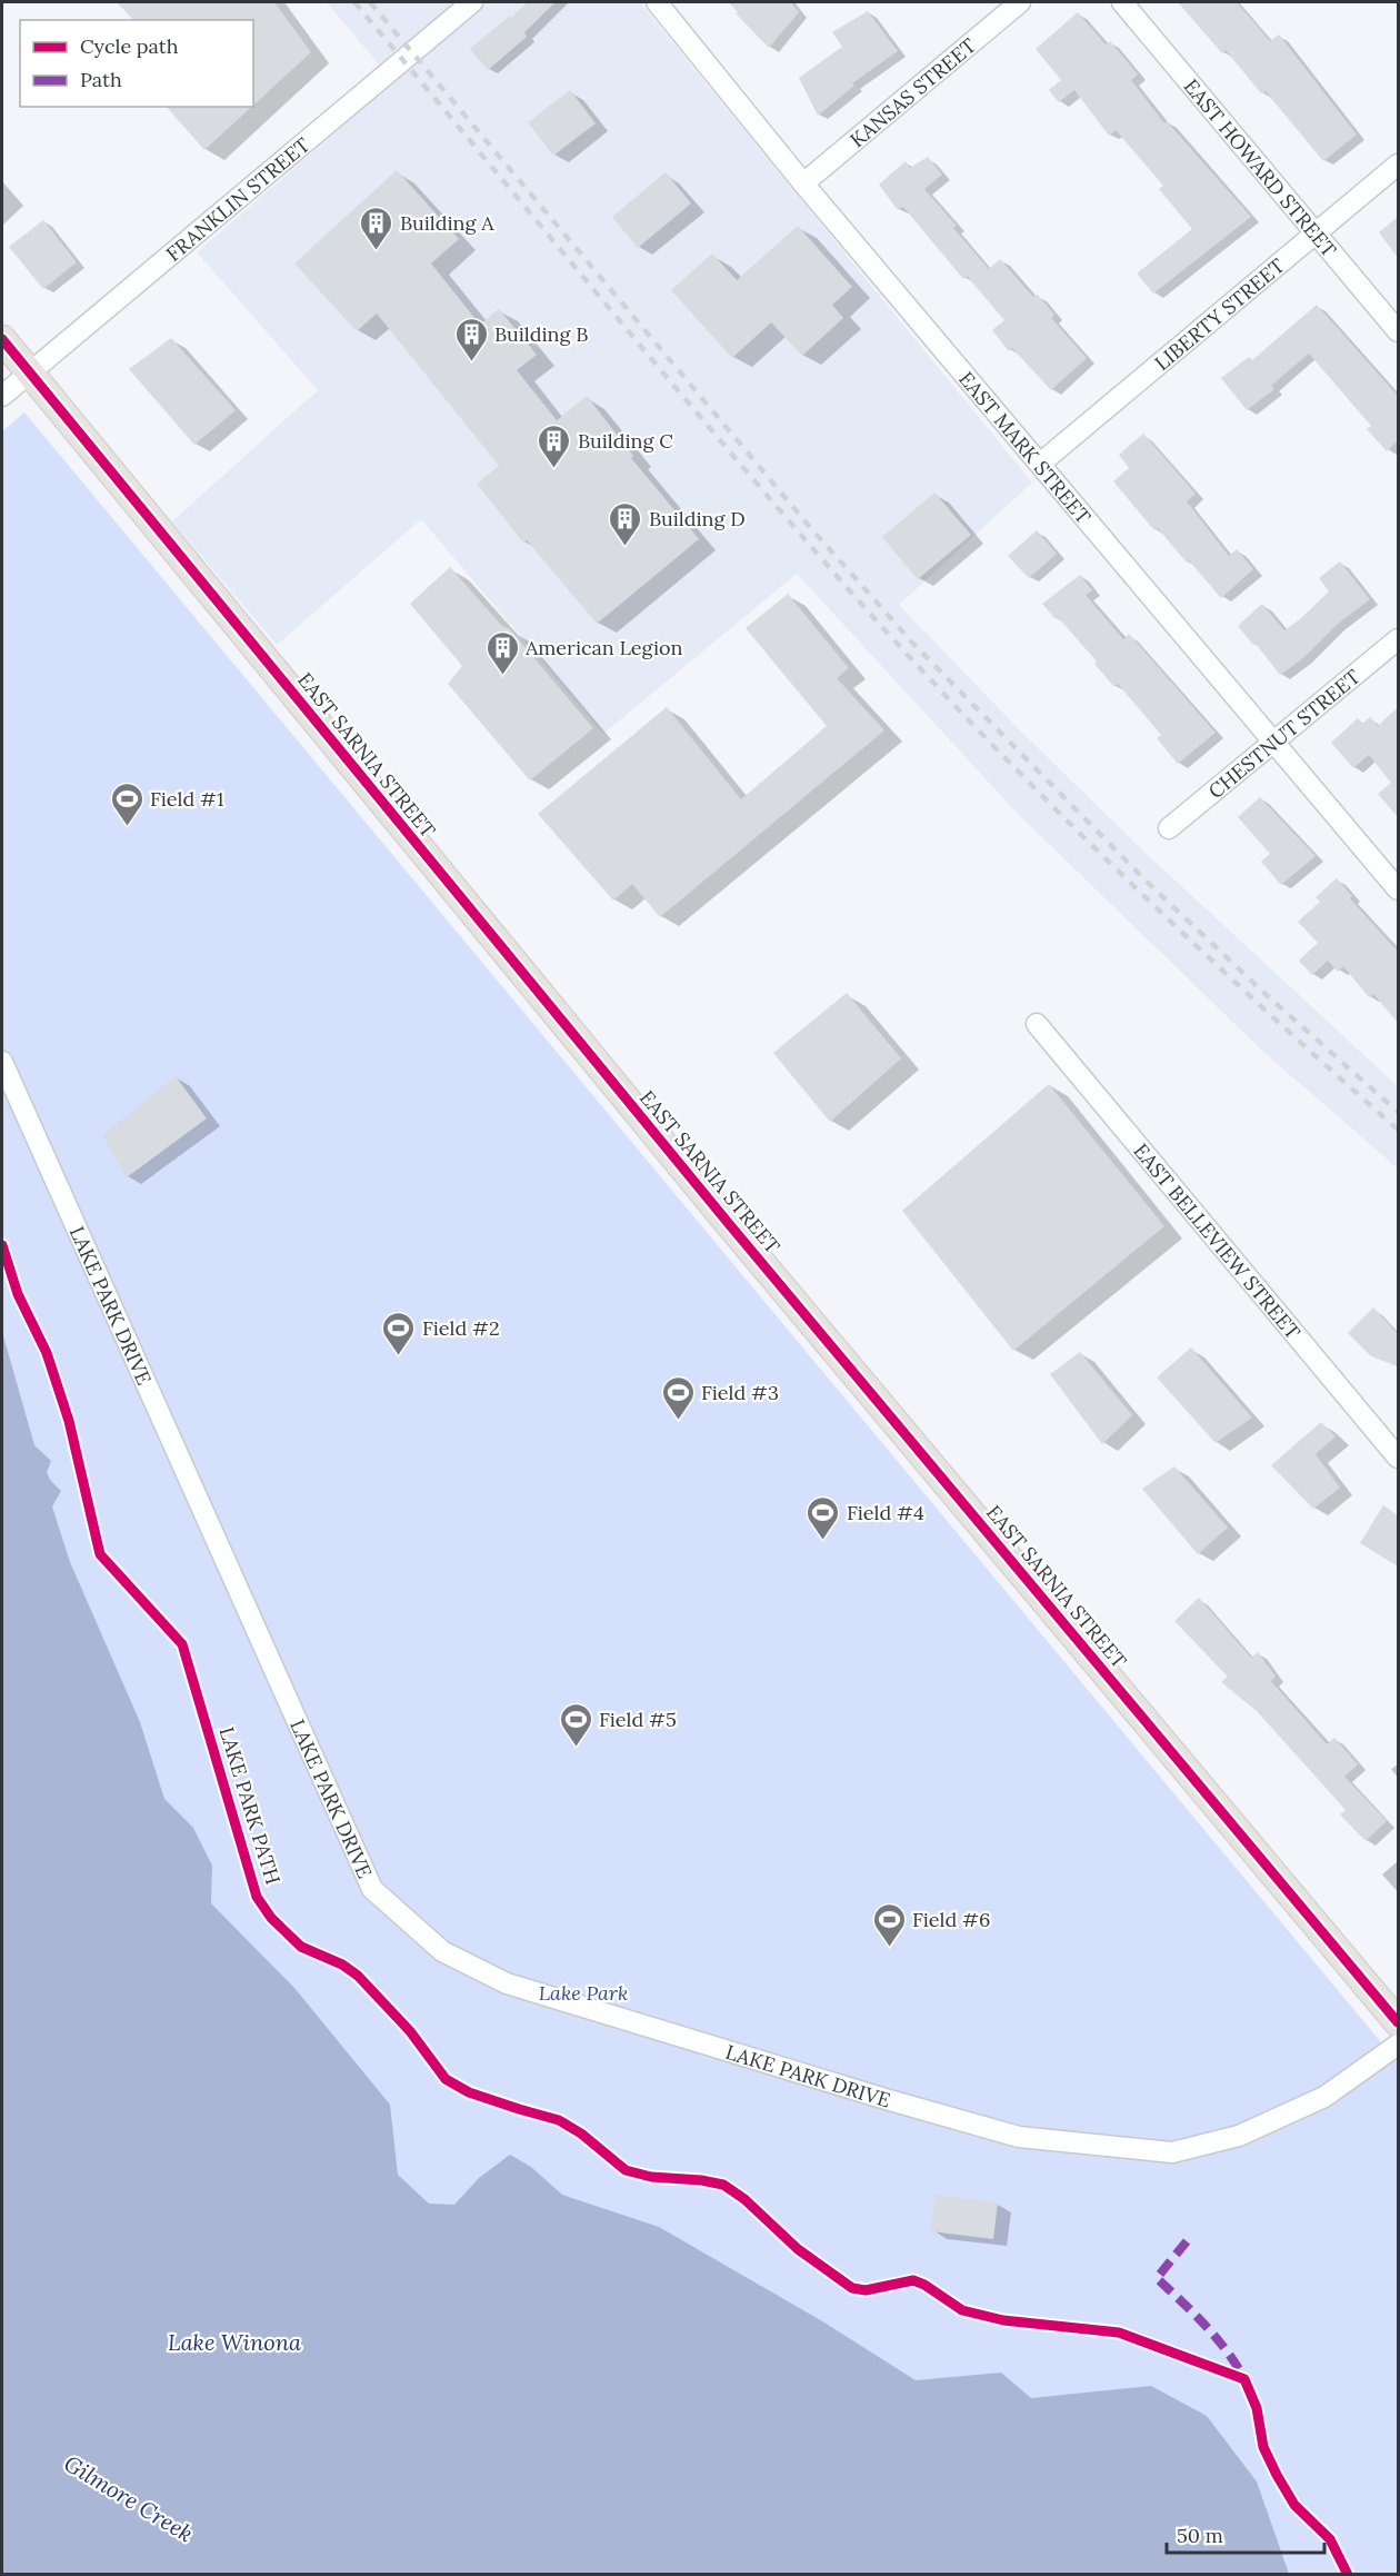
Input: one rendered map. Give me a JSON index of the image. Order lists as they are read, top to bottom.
{
  "streets": {
    "main road": ["EAST SARNIA STREET"],
    "street": [
      "KANSAS STREET",
      "EAST HOWARD STREET",
      "FRANKLIN STREET",
      "LIBERTY STREET",
      "EAST MARK STREET",
      "CHESTNUT STREET",
      "EAST BELLEVIEW STREET",
      "LAKE PARK DRIVE"
    ],
    "cycle path": ["LAKE PARK PATH"]
  },
  "crossings": [
    ["KANSAS STREET", "EAST MARK STREET"],
    ["EAST HOWARD STREET", "LIBERTY STREET"],
    ["FRANKLIN STREET", "EAST SARNIA STREET"],
    ["LIBERTY STREET", "EAST MARK STREET"],
    ["EAST MARK STREET", "CHESTNUT STREET"]
  ],
  "water": ["Lake Winona", "Gilmore Creek"],
  "parks": ["Lake Park"],
  "places": {
    "building": [
      "Building A",
      "Building B",
      "Building C",
      "Building D",
      "American Legion"
    ],
    "sports": [
      "Field #1",
      "Field #2",
      "Field #3",
      "Field #4",
      "Field #5",
      "Field #6"
    ]
  },
  "legend": ["Cycle path", "Path"],
  "scale_bar": "50 m"
}
